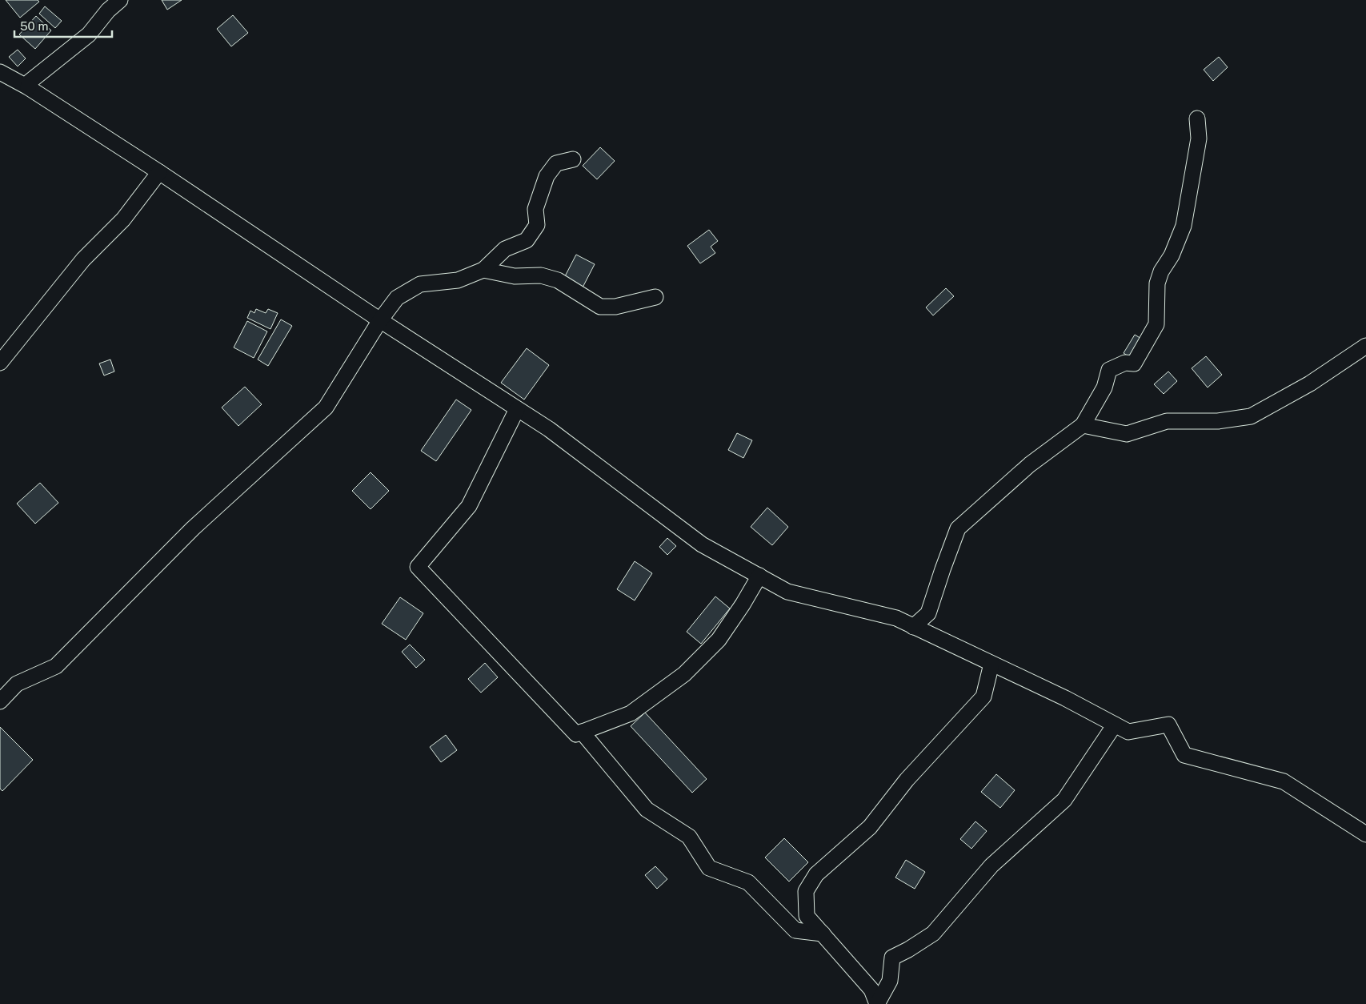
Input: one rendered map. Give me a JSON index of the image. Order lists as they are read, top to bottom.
{
  "scale_bar": "50 m"
}
